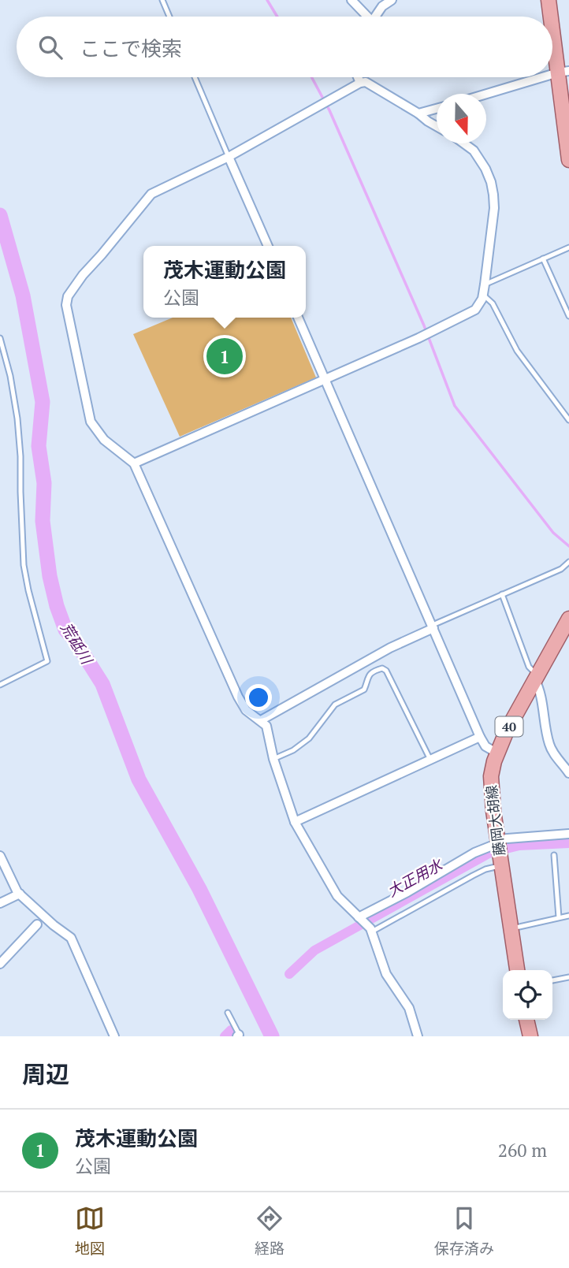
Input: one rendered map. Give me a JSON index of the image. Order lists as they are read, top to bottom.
{
  "streets": {
    "main road": ["40", "藤岡大胡線"]
  },
  "water": ["荒砥川", "大正用水"],
  "north": "bottom",
  "page": {
    "search": "ここで検索",
    "popup": ["茂木運動公園", "公園"],
    "pins": "1",
    "heading": "周辺",
    "list": [
      {
        "mark": "1",
        "name": "茂木運動公園",
        "note": "公園",
        "value": "260 m"
      }
    ],
    "nav": ["地図", "経路", "保存済み"]
  }
}
